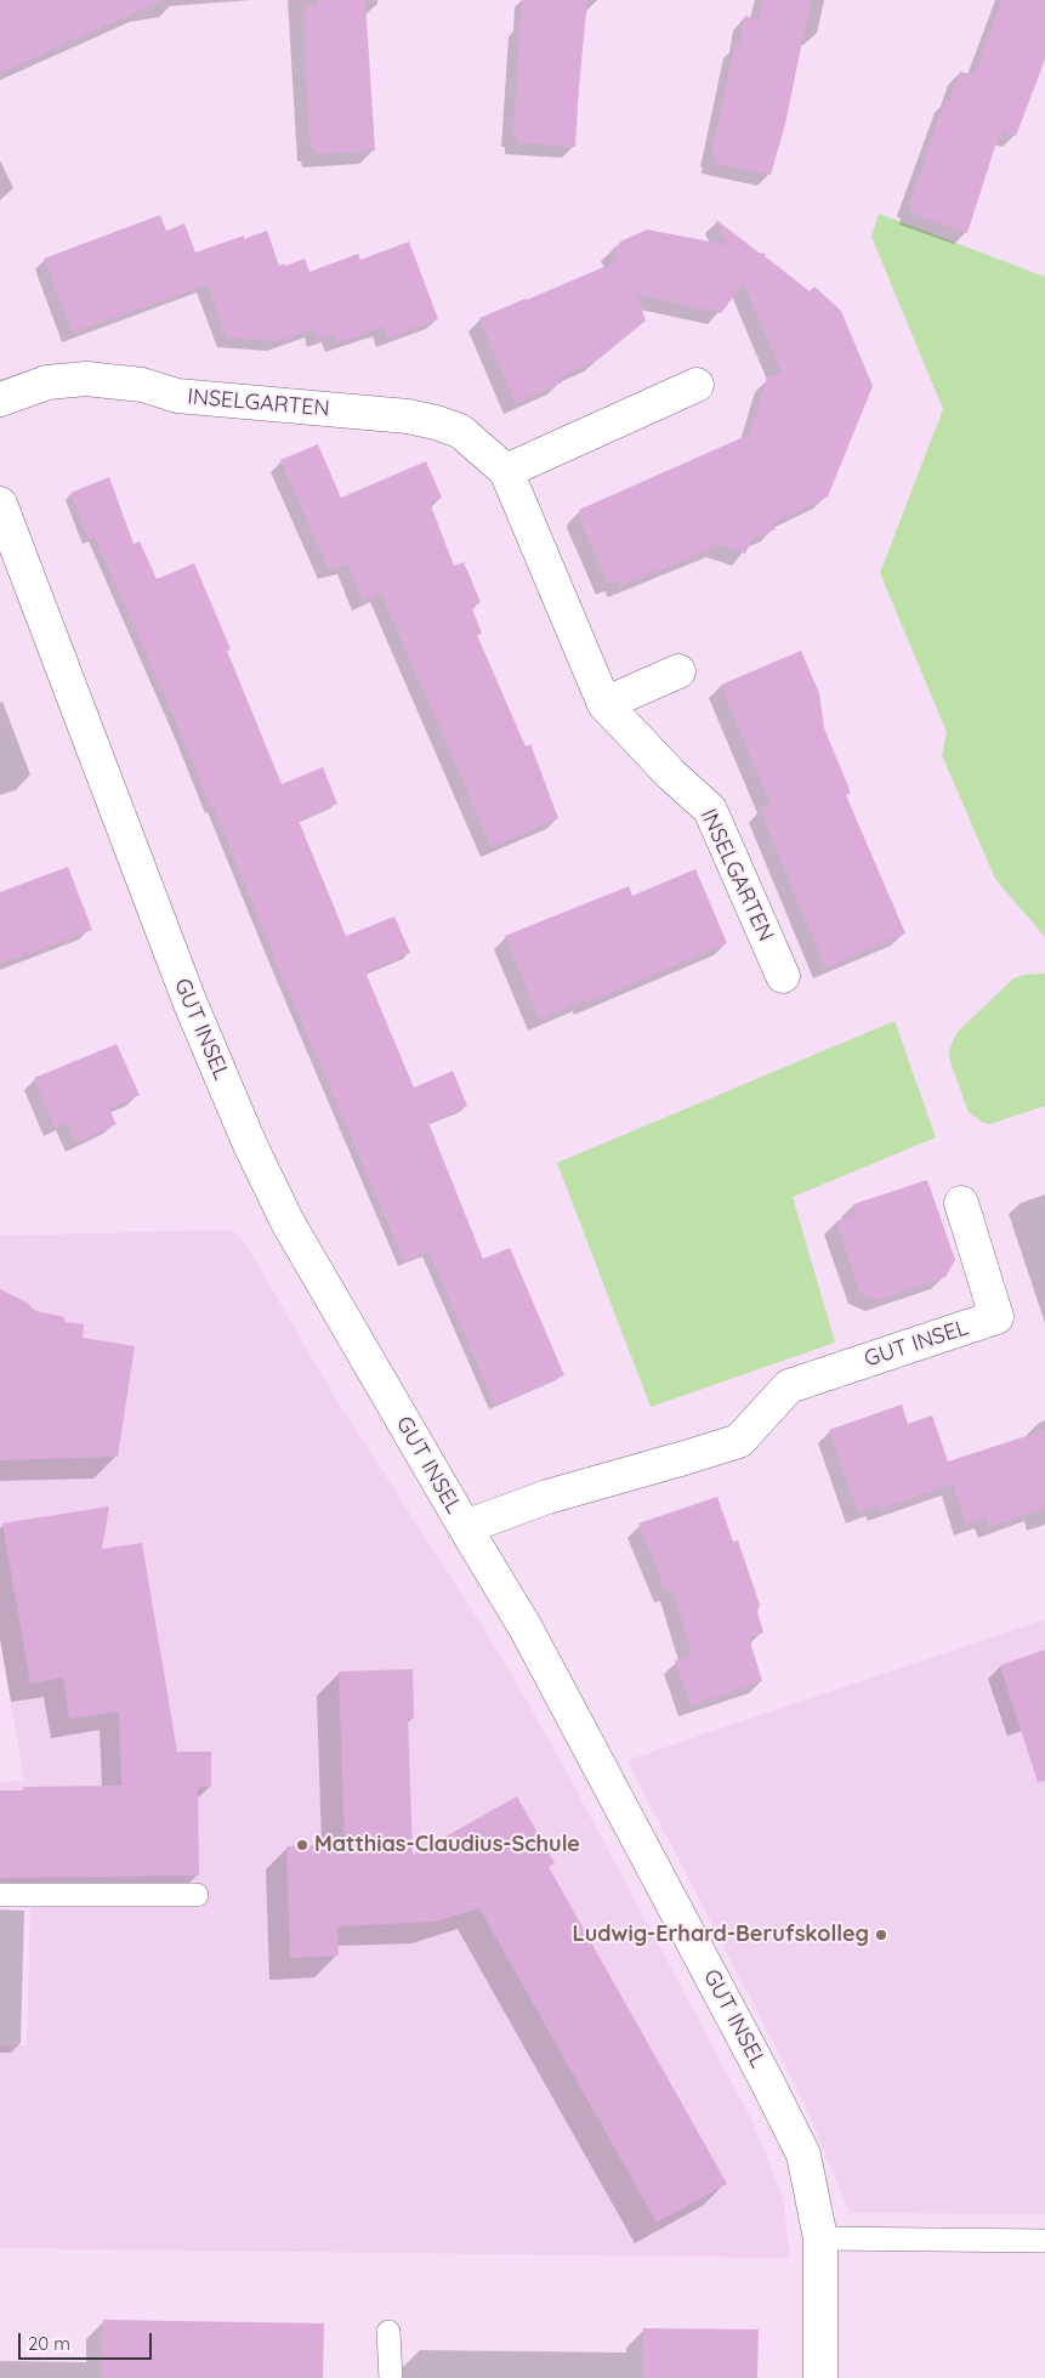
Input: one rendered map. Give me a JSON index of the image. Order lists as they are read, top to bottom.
{
  "streets": {
    "street": ["INSELGARTEN", "GUT INSEL"]
  },
  "places": ["Matthias-Claudius-Schule", "Ludwig-Erhard-Berufskolleg"],
  "scale_bar": "20 m"
}
